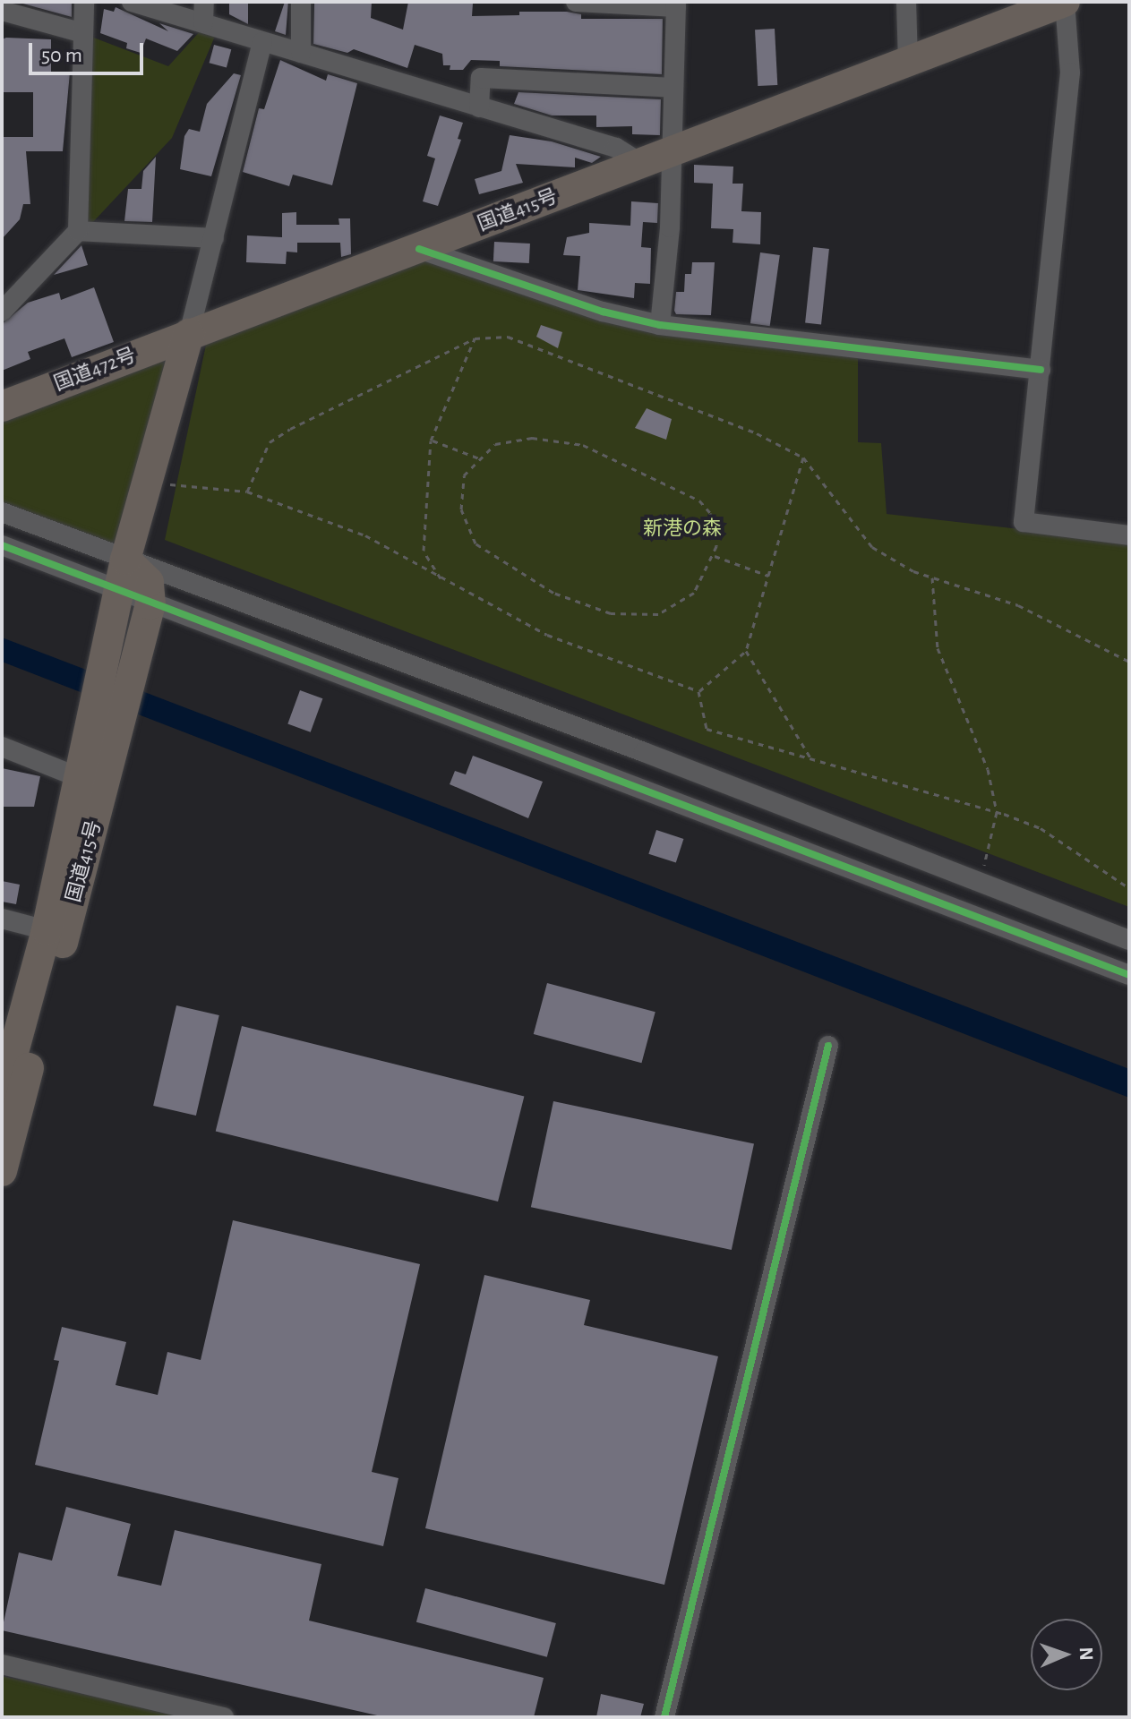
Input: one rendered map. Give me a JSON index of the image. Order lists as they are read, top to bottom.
{
  "streets": {
    "highway": ["国道415号", "国道472号"]
  },
  "crossings": [
    ["国道415号", "国道472号"]
  ],
  "parks": ["新港の森"],
  "scale_bar": "50 m",
  "north": "right"
}
